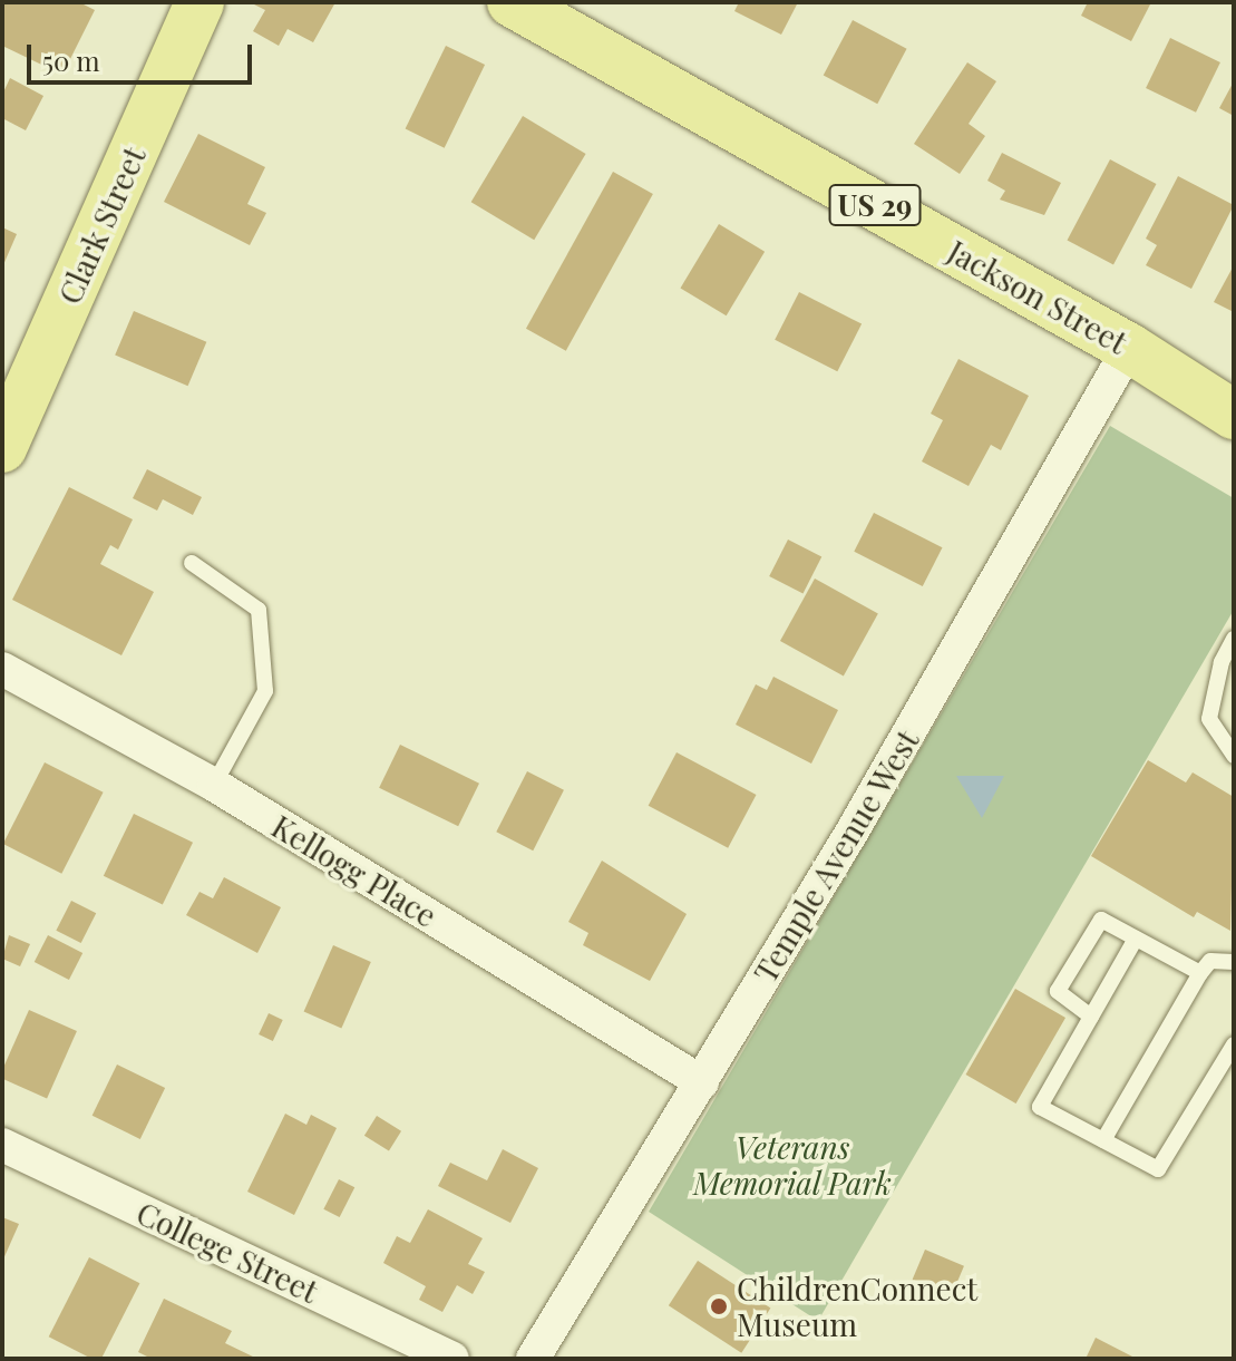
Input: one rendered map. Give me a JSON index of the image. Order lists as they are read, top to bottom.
{
  "streets": {
    "main road": ["US 29", "Clark Street", "Jackson Street"],
    "street": ["Temple Avenue West", "Kellogg Place", "College Street"]
  },
  "crossings": [
    ["Jackson Street", "Temple Avenue West"],
    ["Temple Avenue West", "Kellogg Place"]
  ],
  "parks": ["Veterans Memorial Park"],
  "places": ["ChildrenConnect Museum"],
  "scale_bar": "50 m"
}
